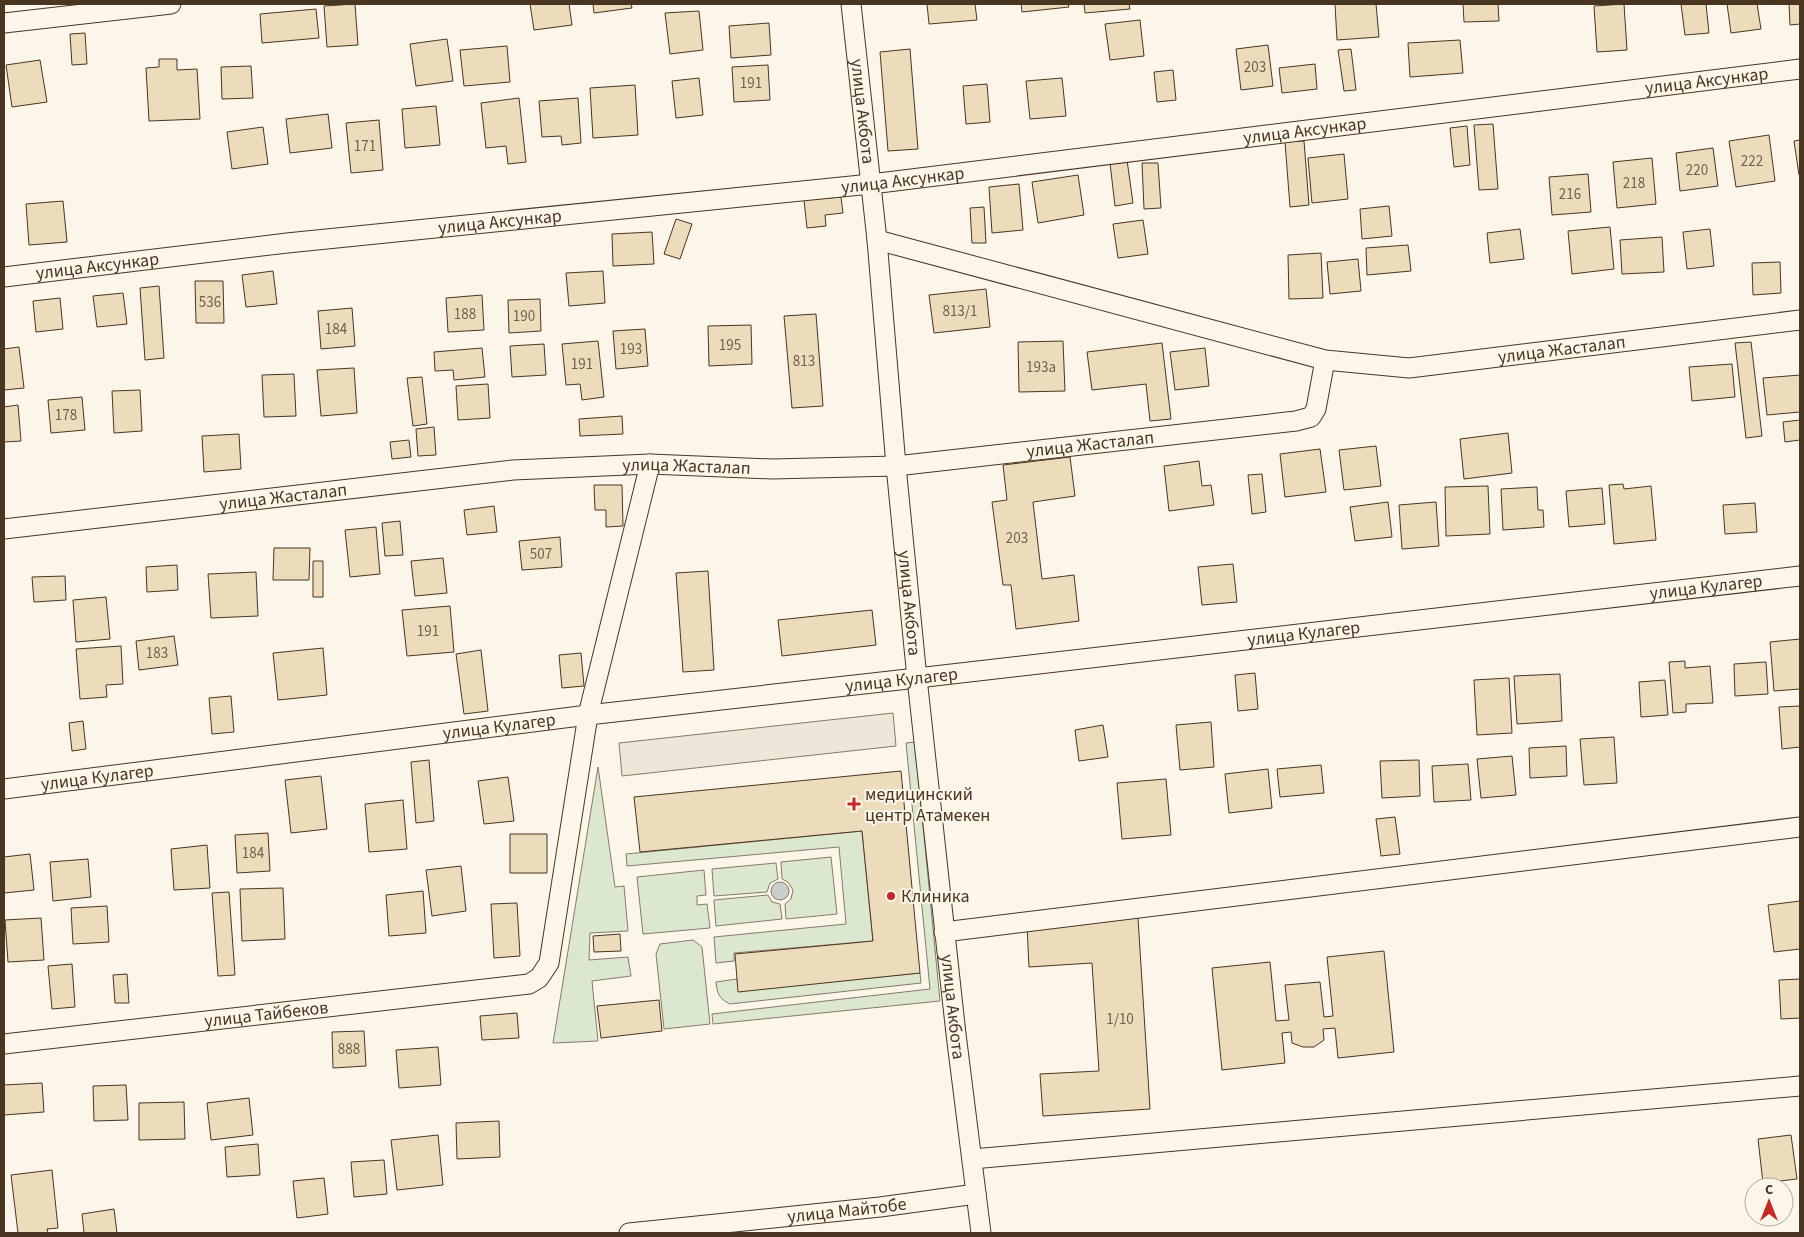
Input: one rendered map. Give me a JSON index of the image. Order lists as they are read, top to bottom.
{
  "streets": {
    "street": [
      "улица Аксункар",
      "улица Акбота",
      "улица Жасталап",
      "улица Кулагер",
      "улица Тайбеков",
      "улица Майтобе"
    ]
  },
  "crossings": [
    ["улица Аксункар", "улица Акбота"],
    ["улица Акбота", "улица Жасталап"],
    ["улица Акбота", "улица Кулагер"],
    ["улица Акбота", "улица Майтобе"],
    ["улица Кулагер", "улица Тайбеков"]
  ],
  "places": {
    "health": ["медицинский центр Атамекен"],
    "other": ["Клиника"]
  },
  "house_numbers": [
    "203",
    "191",
    "171",
    "222",
    "220",
    "218",
    "216",
    "536",
    "813/1",
    "188",
    "190",
    "184",
    "195",
    "193",
    "813",
    "191",
    "193а",
    "178",
    "203",
    "507",
    "191",
    "183",
    "184",
    "1/10",
    "888"
  ],
  "north": "top"
}
